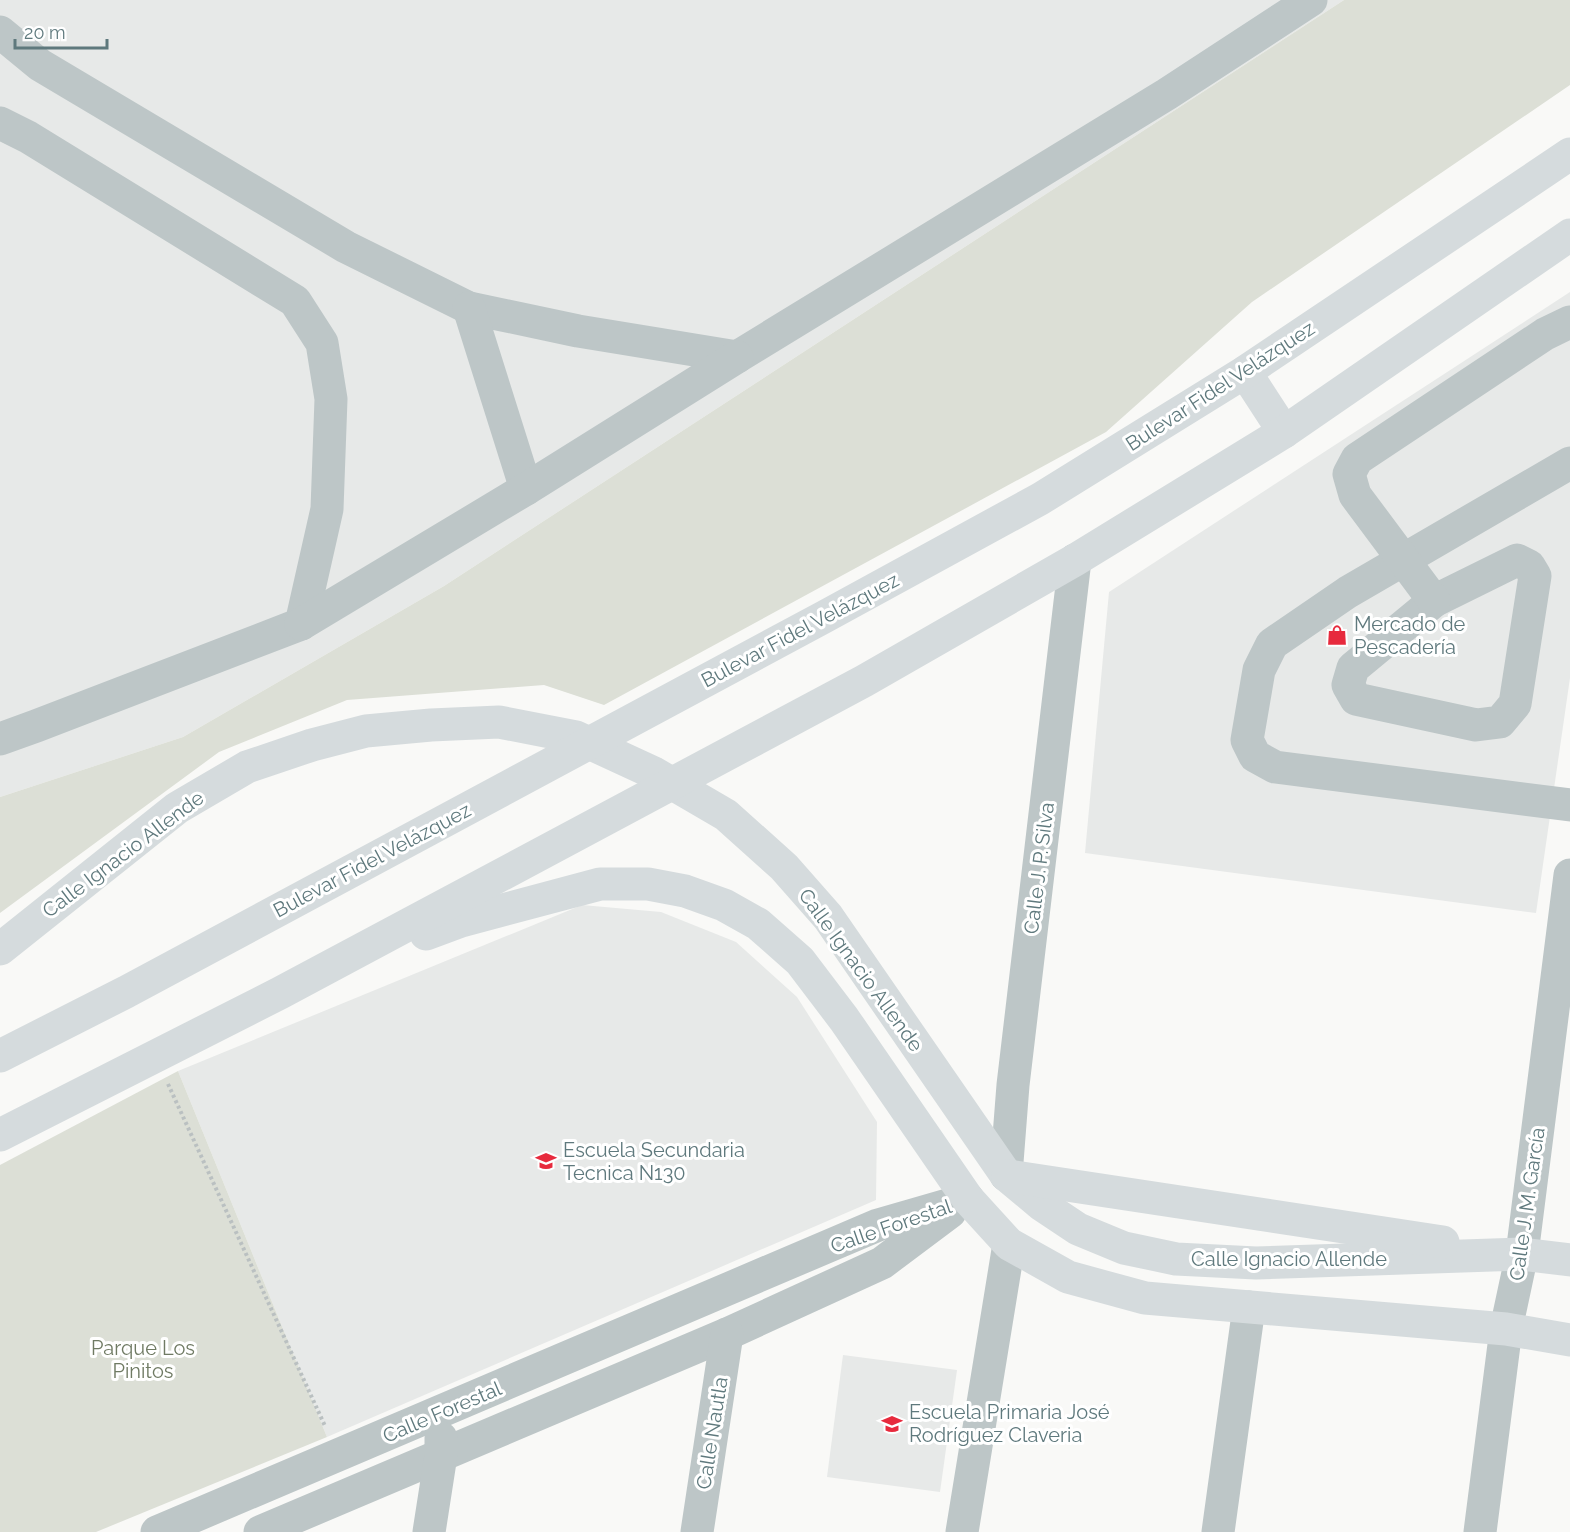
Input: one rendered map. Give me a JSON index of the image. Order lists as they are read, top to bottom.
{
  "streets": {
    "main road": ["Bulevar Fidel Velázquez", "Calle Ignacio Allende"],
    "street": [
      "Calle J. P. Silva",
      "Calle J. M. García",
      "Calle Forestal",
      "Calle Nautla"
    ]
  },
  "crossings": [
    ["Calle Ignacio Allende", "Calle J. P. Silva"],
    ["Calle Ignacio Allende", "Calle J. M. García"],
    ["Calle Forestal", "Calle Nautla"]
  ],
  "parks": ["Parque Los Pinitos"],
  "places": {
    "shop": ["Mercado de Pescadería"],
    "school or university": ["Escuela Secundaria Tecnica N130", "Escuela Primaria José Rodríguez Claveria"]
  },
  "scale_bar": "20 m"
}
